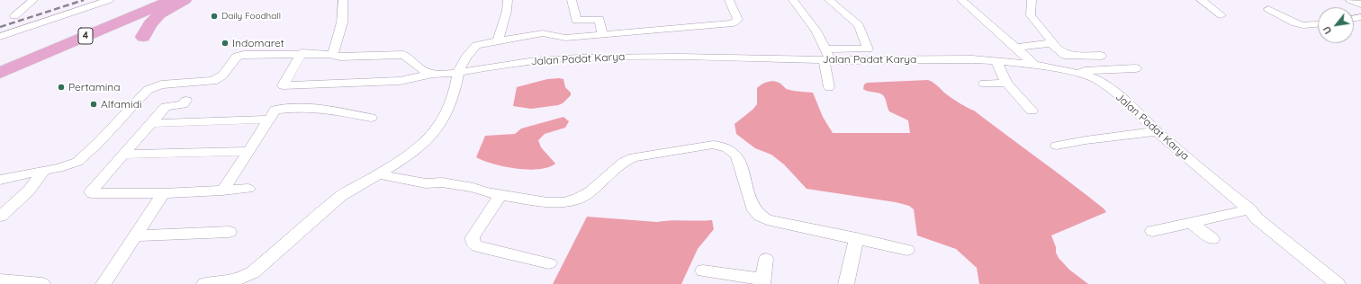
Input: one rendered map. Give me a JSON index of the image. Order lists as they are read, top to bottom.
{
  "streets": {
    "highway": ["4"],
    "street": ["Jalan Padat Karya"]
  },
  "places": [
    "Daily Foodhall",
    "Indomaret",
    "Pertamina",
    "Alfamidi"
  ],
  "north": "bottom left"
}
